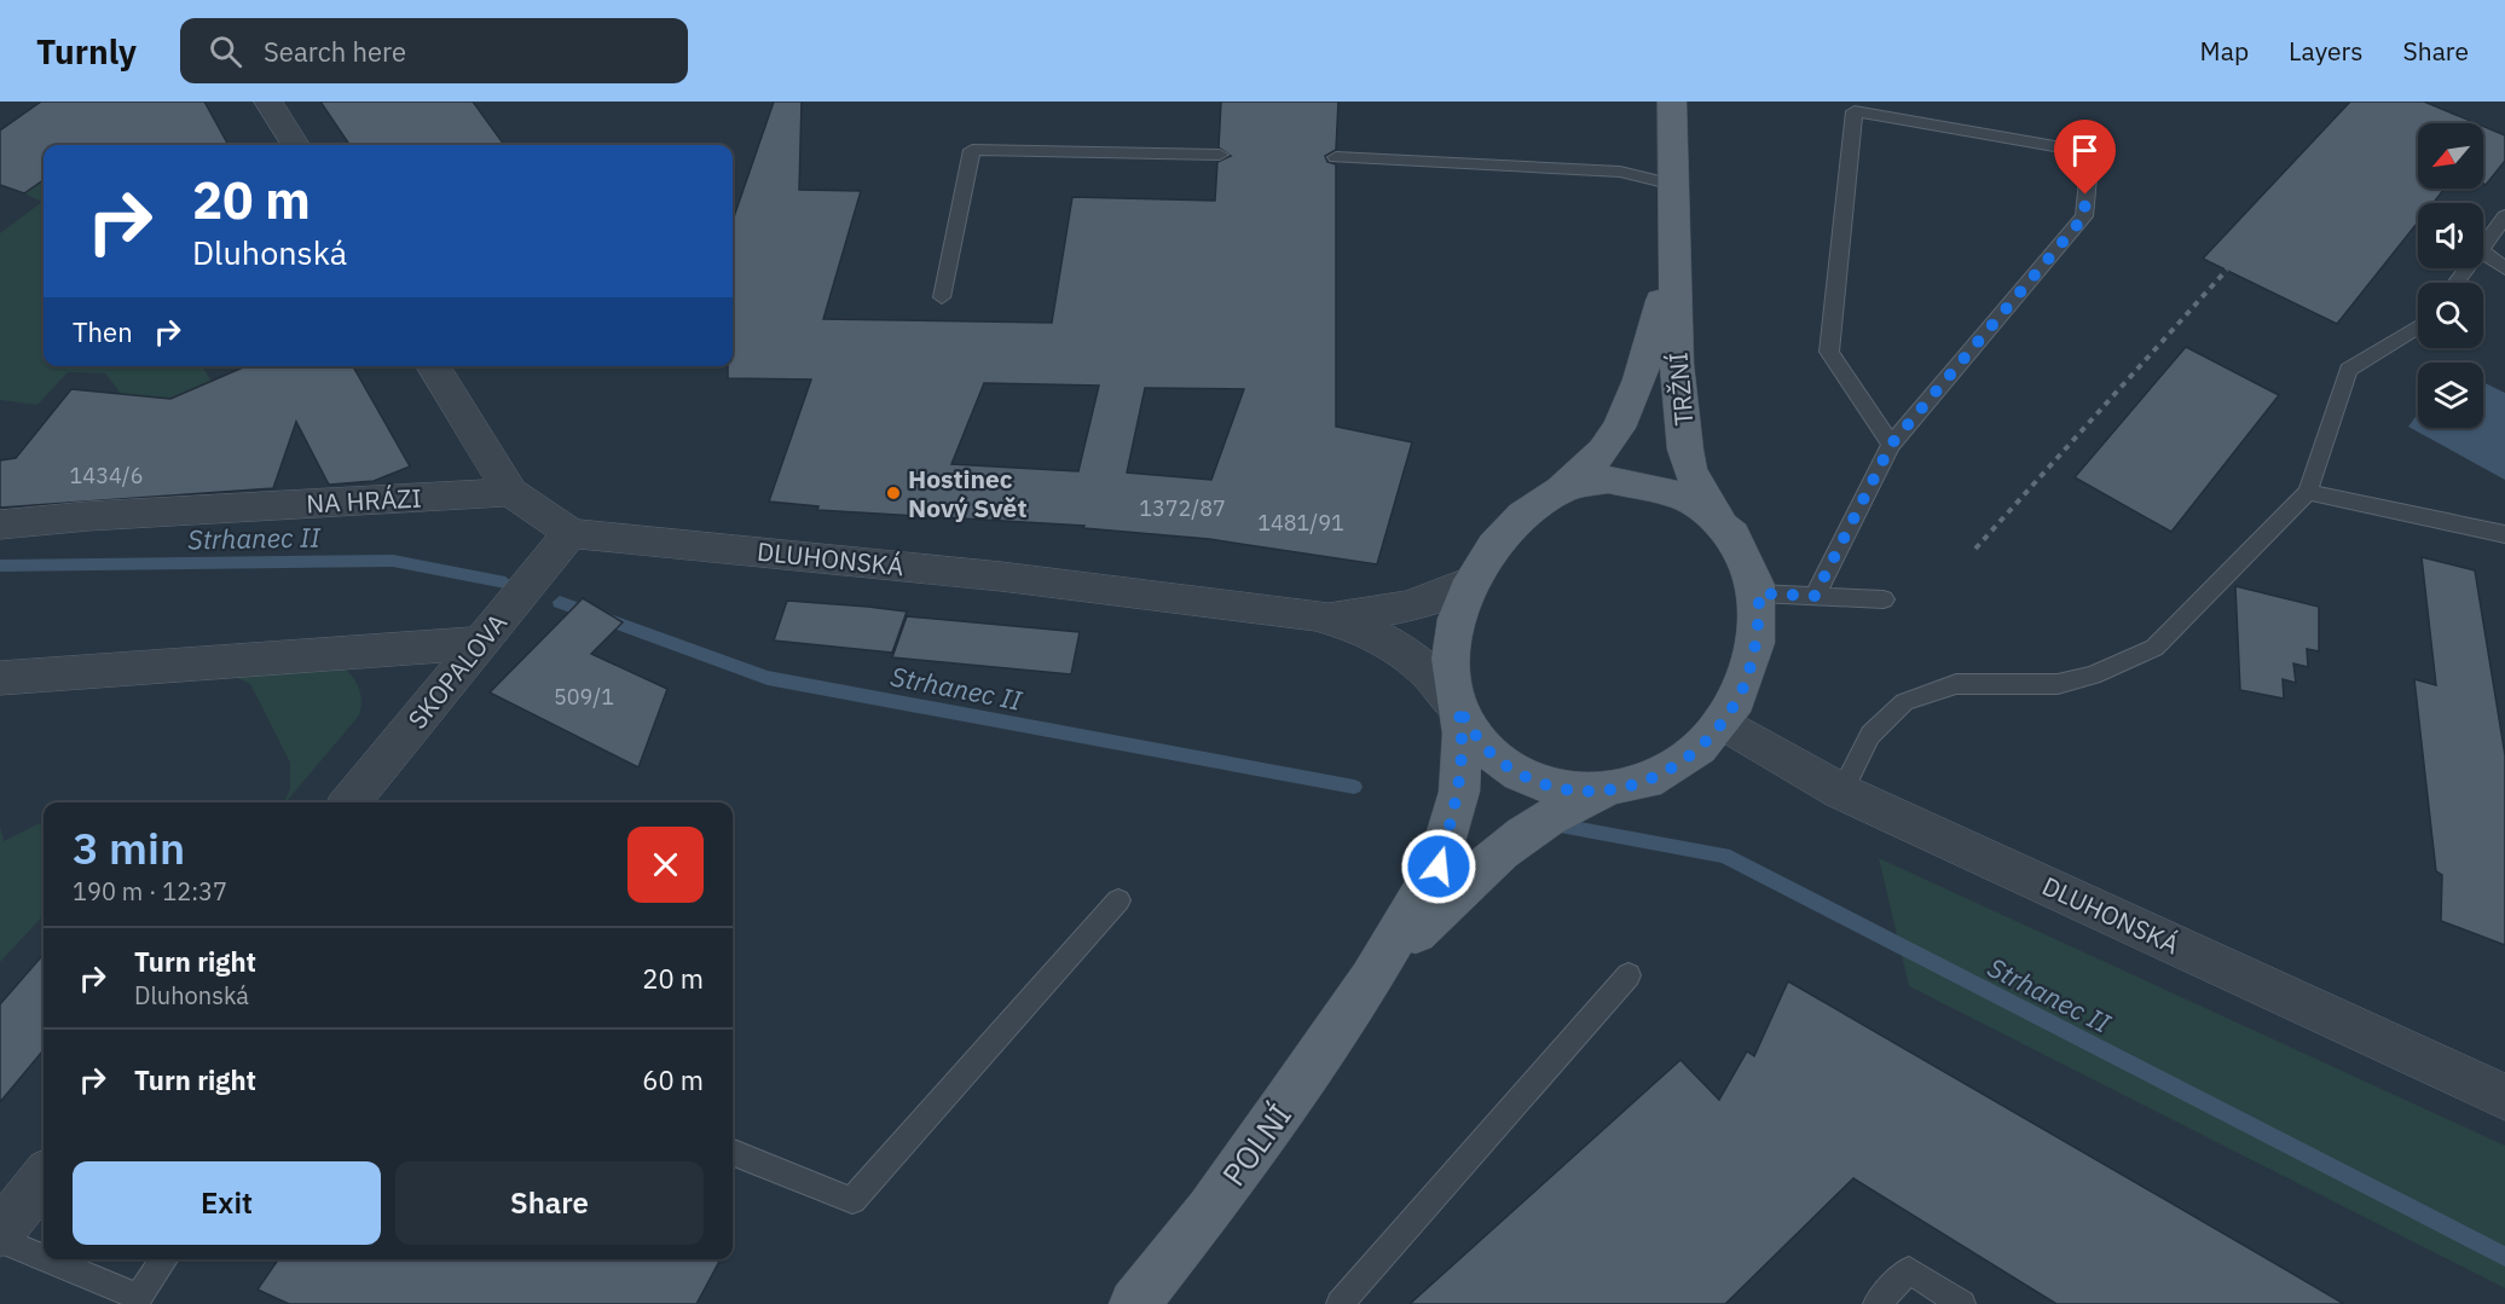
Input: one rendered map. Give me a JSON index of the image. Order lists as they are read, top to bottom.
{
  "streets": {
    "main road": ["TRŽNÍ", "DLUHONSKÁ", "POLNÍ"],
    "street": ["NA HRÁZI", "SKOPALOVA"]
  },
  "crossings": [
    ["TRŽNÍ", "DLUHONSKÁ"],
    ["NA HRÁZI", "DLUHONSKÁ"],
    ["DLUHONSKÁ", "SKOPALOVA"],
    ["DLUHONSKÁ", "POLNÍ"]
  ],
  "water": ["Strhanec II"],
  "places": ["Hostinec Nový Svět"],
  "house_numbers": [
    "1434/6",
    "1372/87",
    "1481/91",
    "509/1"
  ],
  "north": "bottom left",
  "page": {
    "header": "Turnly",
    "search": "Search here",
    "nav": ["Map", "Layers", "Share"],
    "turn": ["20 m", "Dluhonská"],
    "then": "Then",
    "heading": ["3 min", "190 m · 12:37"],
    "list": [
      {
        "name": "Turn right",
        "note": "Dluhonská",
        "value": "20 m"
      },
      {
        "name": "Turn right",
        "value": "60 m"
      }
    ],
    "buttons": ["Exit", "Share"]
  }
}
